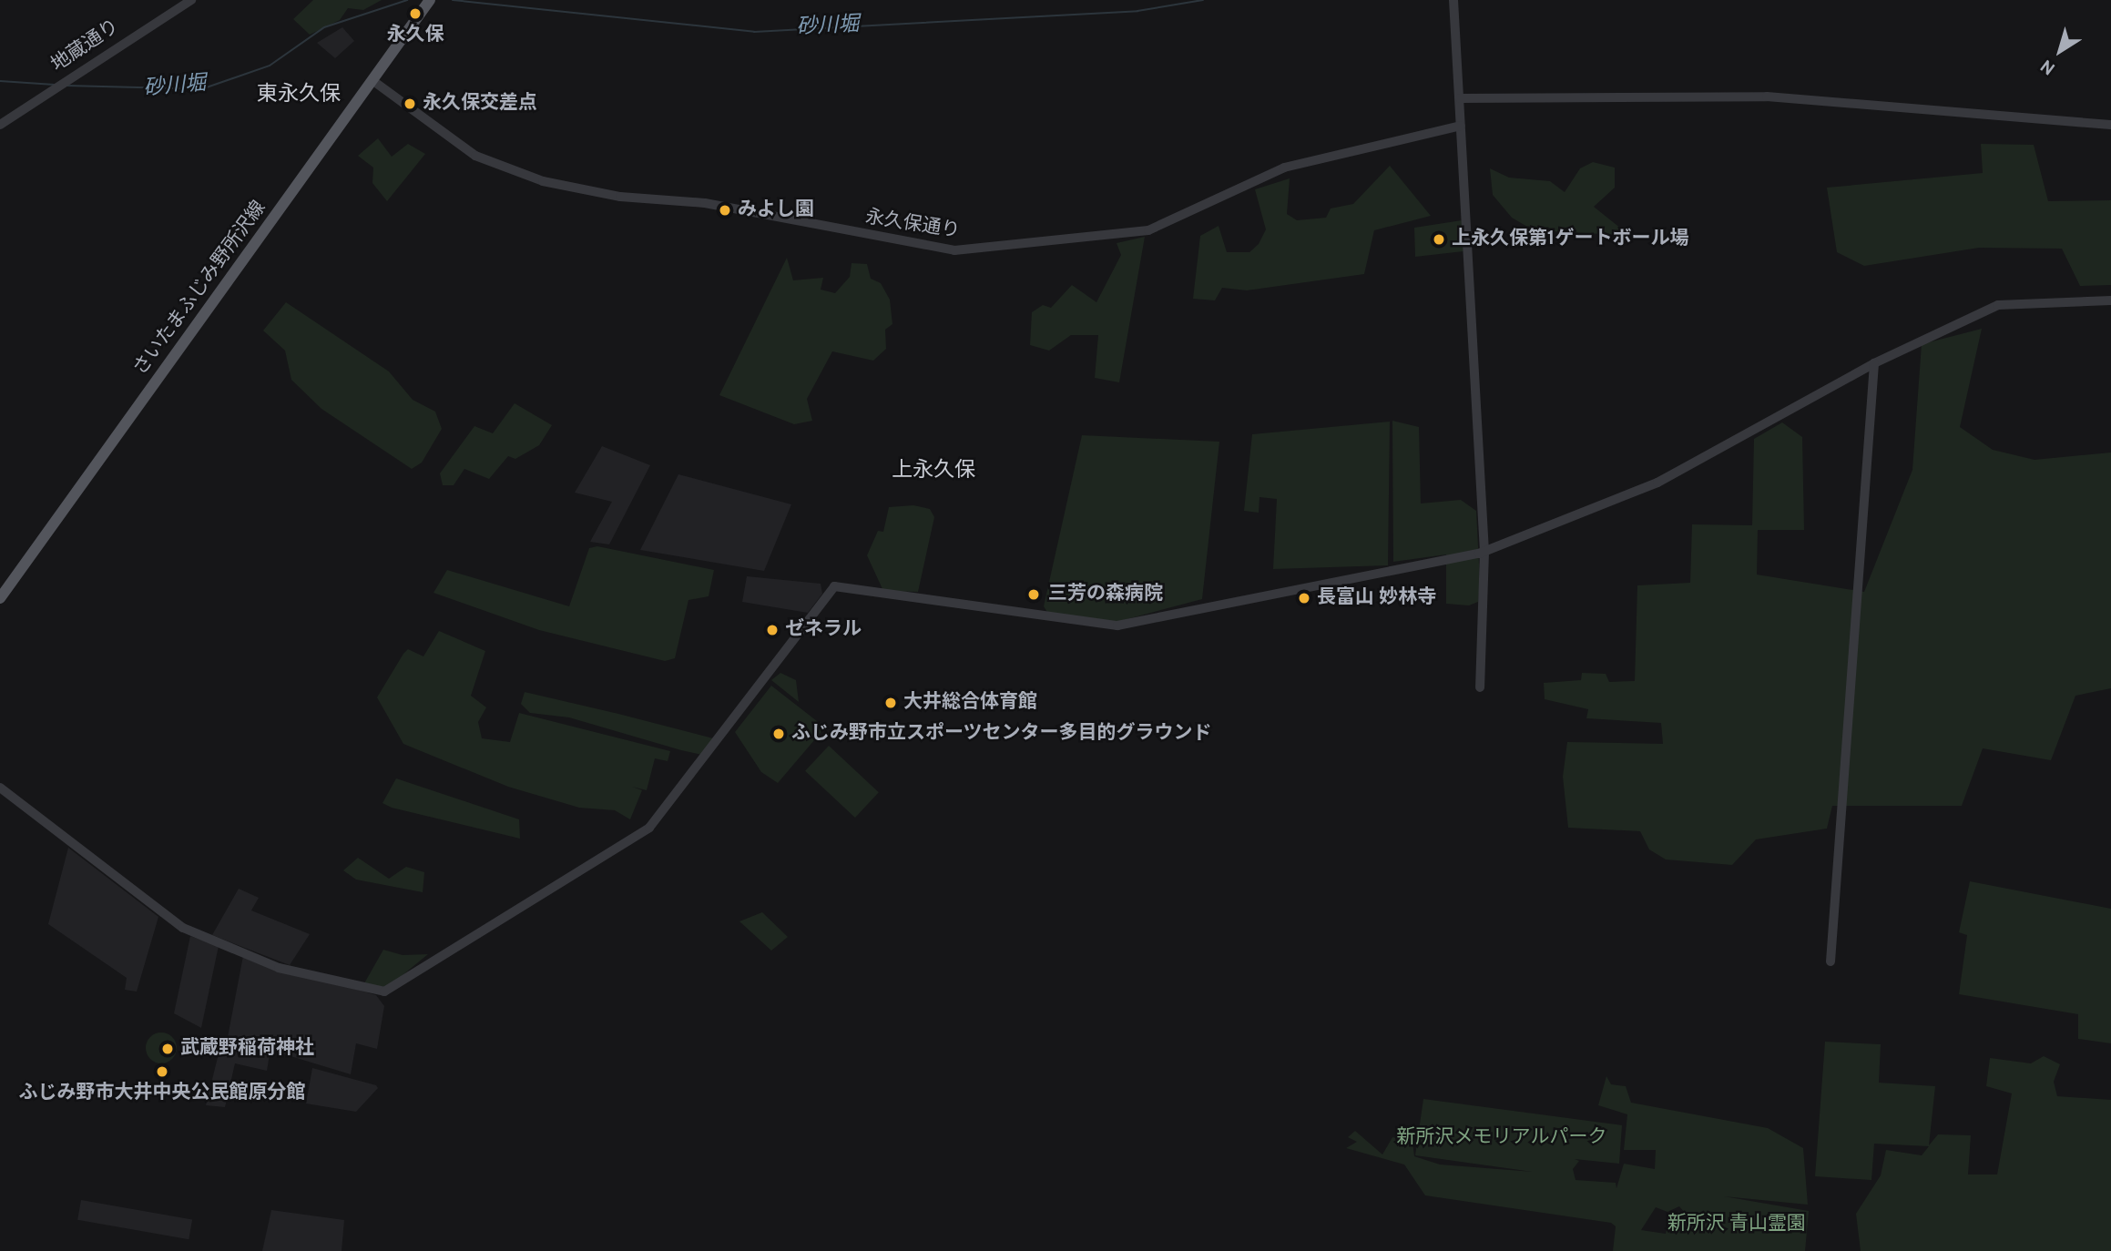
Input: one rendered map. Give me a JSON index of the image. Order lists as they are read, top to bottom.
{
  "streets": {
    "main road": ["さいたまふじみ野所沢線"],
    "street": ["地蔵通り", "永久保通り"]
  },
  "crossings": [
    ["永久保通り", "さいたまふじみ野所沢線"]
  ],
  "districts": ["東永久保", "上永久保"],
  "water": ["砂川堀"],
  "parks": ["新所沢メモリアルパーク", "新所沢 青山霊園"],
  "places": [
    "永久保",
    "永久保交差点",
    "みよし園",
    "上永久保第1ゲートボール場",
    "三芳の森病院",
    "長富山 妙林寺",
    "ゼネラル",
    "大井総合体育館",
    "ふじみ野市⽴スポーツセンター多⽬的グラウンド",
    "武蔵野稲荷神社",
    "ふじみ野市大井中央公民館原分館"
  ],
  "north": "bottom left"
}
